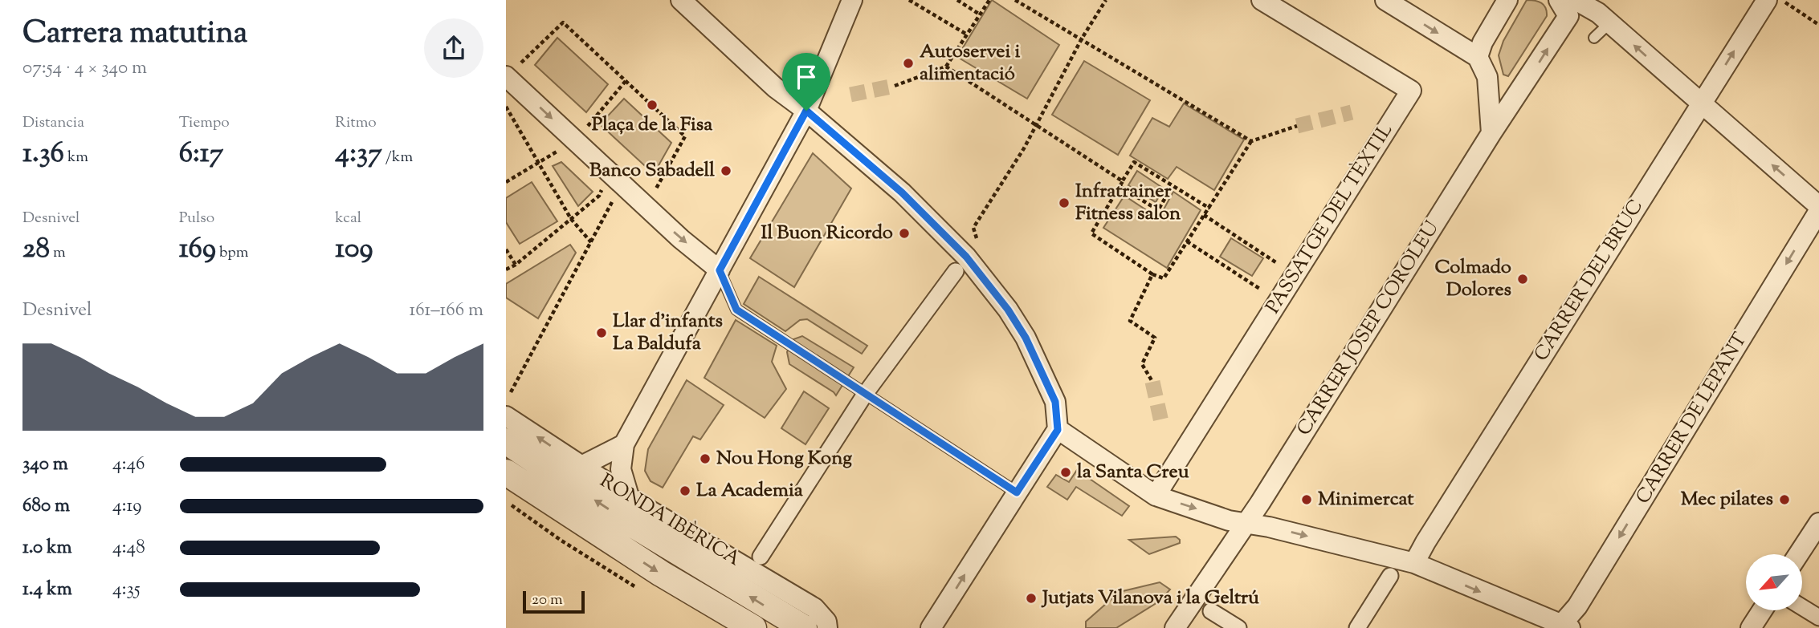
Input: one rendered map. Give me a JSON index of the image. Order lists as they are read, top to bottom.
{
  "streets": {
    "street": [
      "PASSATGE DEL TÈXTIL",
      "CARRER DEL BRUC",
      "CARRER JOSEP COROLEU",
      "CARRER DE LEPANT",
      "RONDA IBÈRICA"
    ]
  },
  "one_way": ["CARRER DE LEPANT"],
  "places": [
    "Autoservei i alimentació",
    "Plaça de la Fisa",
    "Banco Sabadell",
    "Infratrainer Fitness salon",
    "Il Buon Ricordo",
    "Colmado Dolores",
    "Llar d'infants La Baldufa",
    "Nou Hong Kong",
    "la Santa Creu",
    "La Academia",
    "Minimercat",
    "Mec pilates",
    "Jutjats Vilanova i la Geltrú"
  ],
  "scale_bar": "20 m",
  "north": "bottom left",
  "page": {
    "heading": ["Carrera matutina", "07:54 · 4 × 340 m"],
    "stats": [
      ["Distancia", "1.36 km"],
      ["Tiempo", "6:17"],
      ["Ritmo", "4:37 /km"],
      ["Desnivel", "28 m"],
      ["Pulso", "169 bpm"],
      ["kcal", "109"]
    ],
    "chart": ["Desnivel", "161–166 m"],
    "list": [
      {
        "name": "340 m",
        "note": "4:46"
      },
      {
        "name": "680 m",
        "note": "4:19"
      },
      {
        "name": "1.0 km",
        "note": "4:48"
      },
      {
        "name": "1.4 km",
        "note": "4:35"
      }
    ],
    "scale": "20 m"
  }
}
